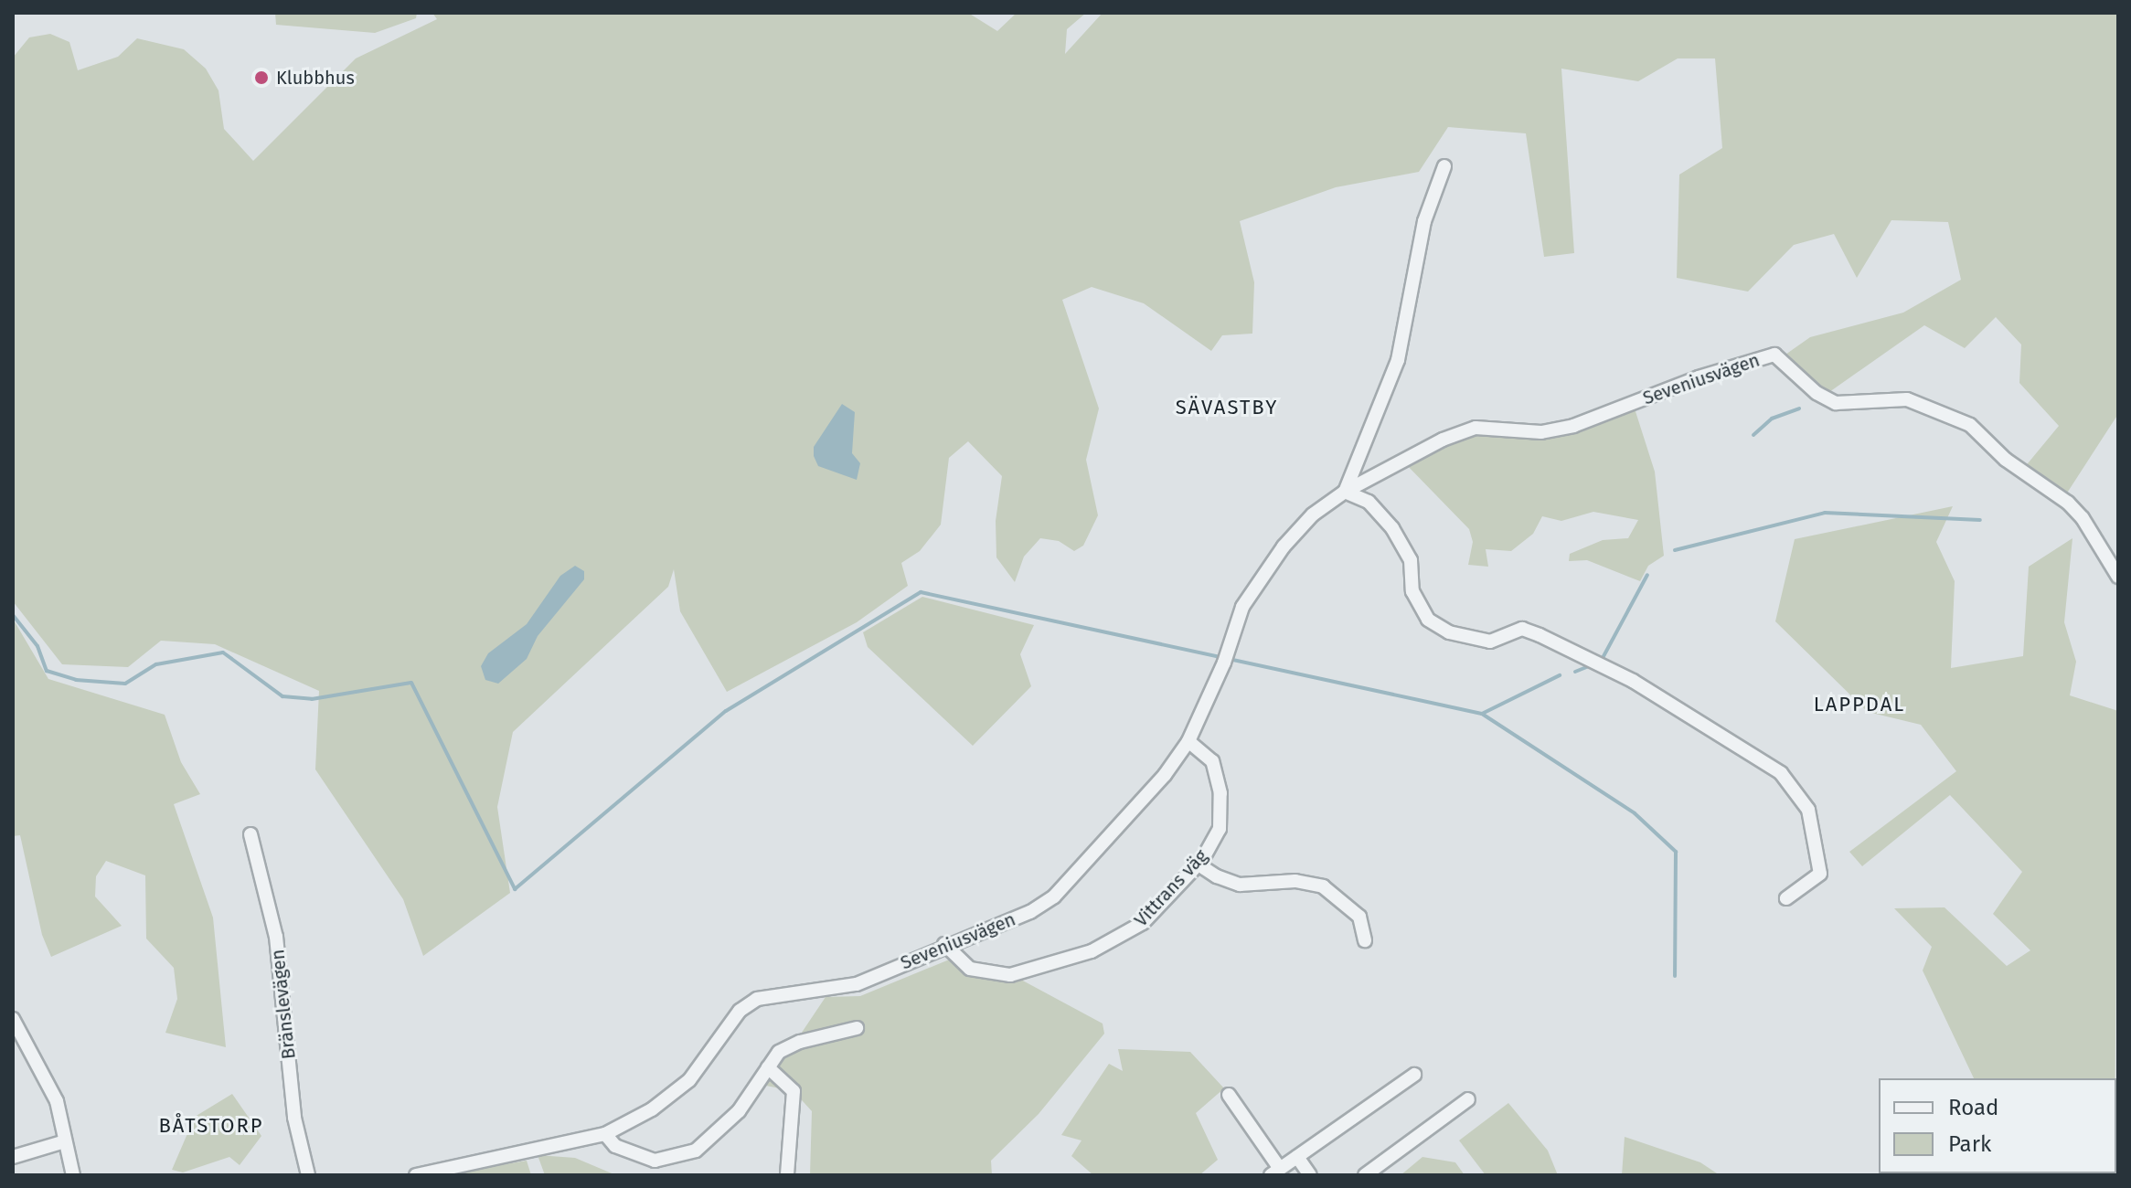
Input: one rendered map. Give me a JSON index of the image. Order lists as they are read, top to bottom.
{
  "streets": {
    "street": ["Seveniusvägen", "Vittrans väg", "Bränslevägen"]
  },
  "crossings": [
    ["Seveniusvägen", "Vittrans väg"]
  ],
  "districts": ["SÄVASTBY", "LAPPDAL", "BÅTSTORP"],
  "places": ["Klubbhus"],
  "legend": ["Road", "Park"]
}
